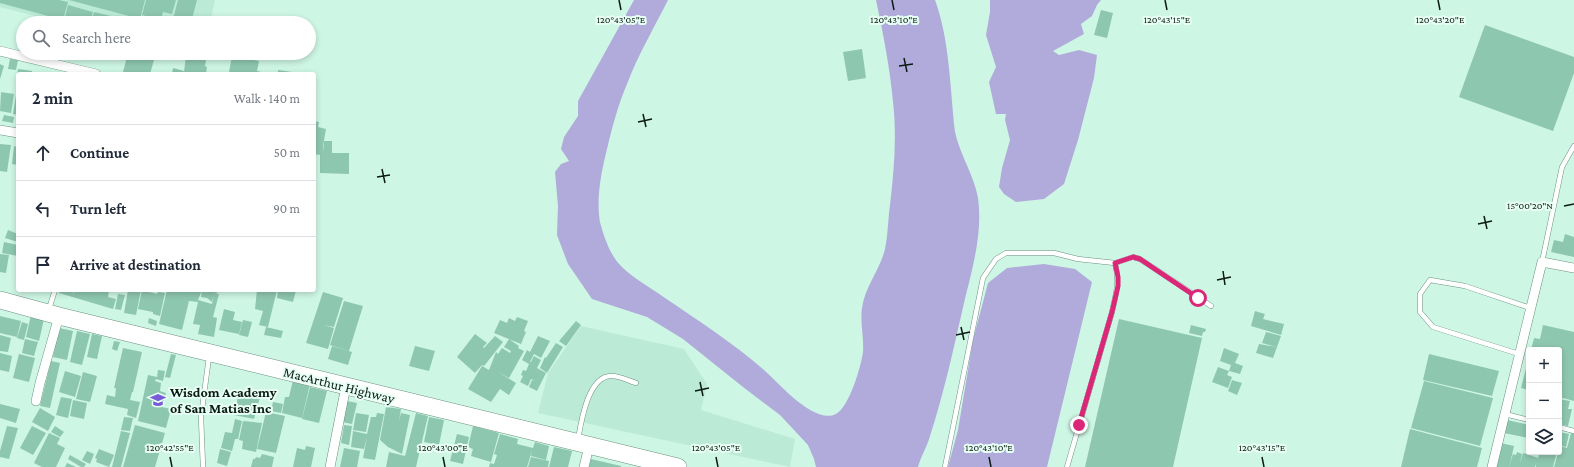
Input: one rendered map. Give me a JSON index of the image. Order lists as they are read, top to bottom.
{
  "streets": {
    "highway": ["MacArthur Highway"]
  },
  "places": {
    "school or university": ["Wisdom Academy of San Matias Inc"]
  },
  "page": {
    "search": "Search here",
    "heading": ["2 min", "Walk · 140 m"],
    "list": [
      ["Continue", "50 m"],
      ["Turn left", "90 m"],
      "Arrive at destination"
    ],
    "map_buttons": ["+", "−"]
  },
  "coordinates": [
    "120°43'05\"E",
    "120°43'10\"E",
    "120°43'15\"E",
    "120°43'20\"E",
    "15°00'20\"N",
    "120°42'55\"E",
    "120°43'00\"E"
  ]
}
